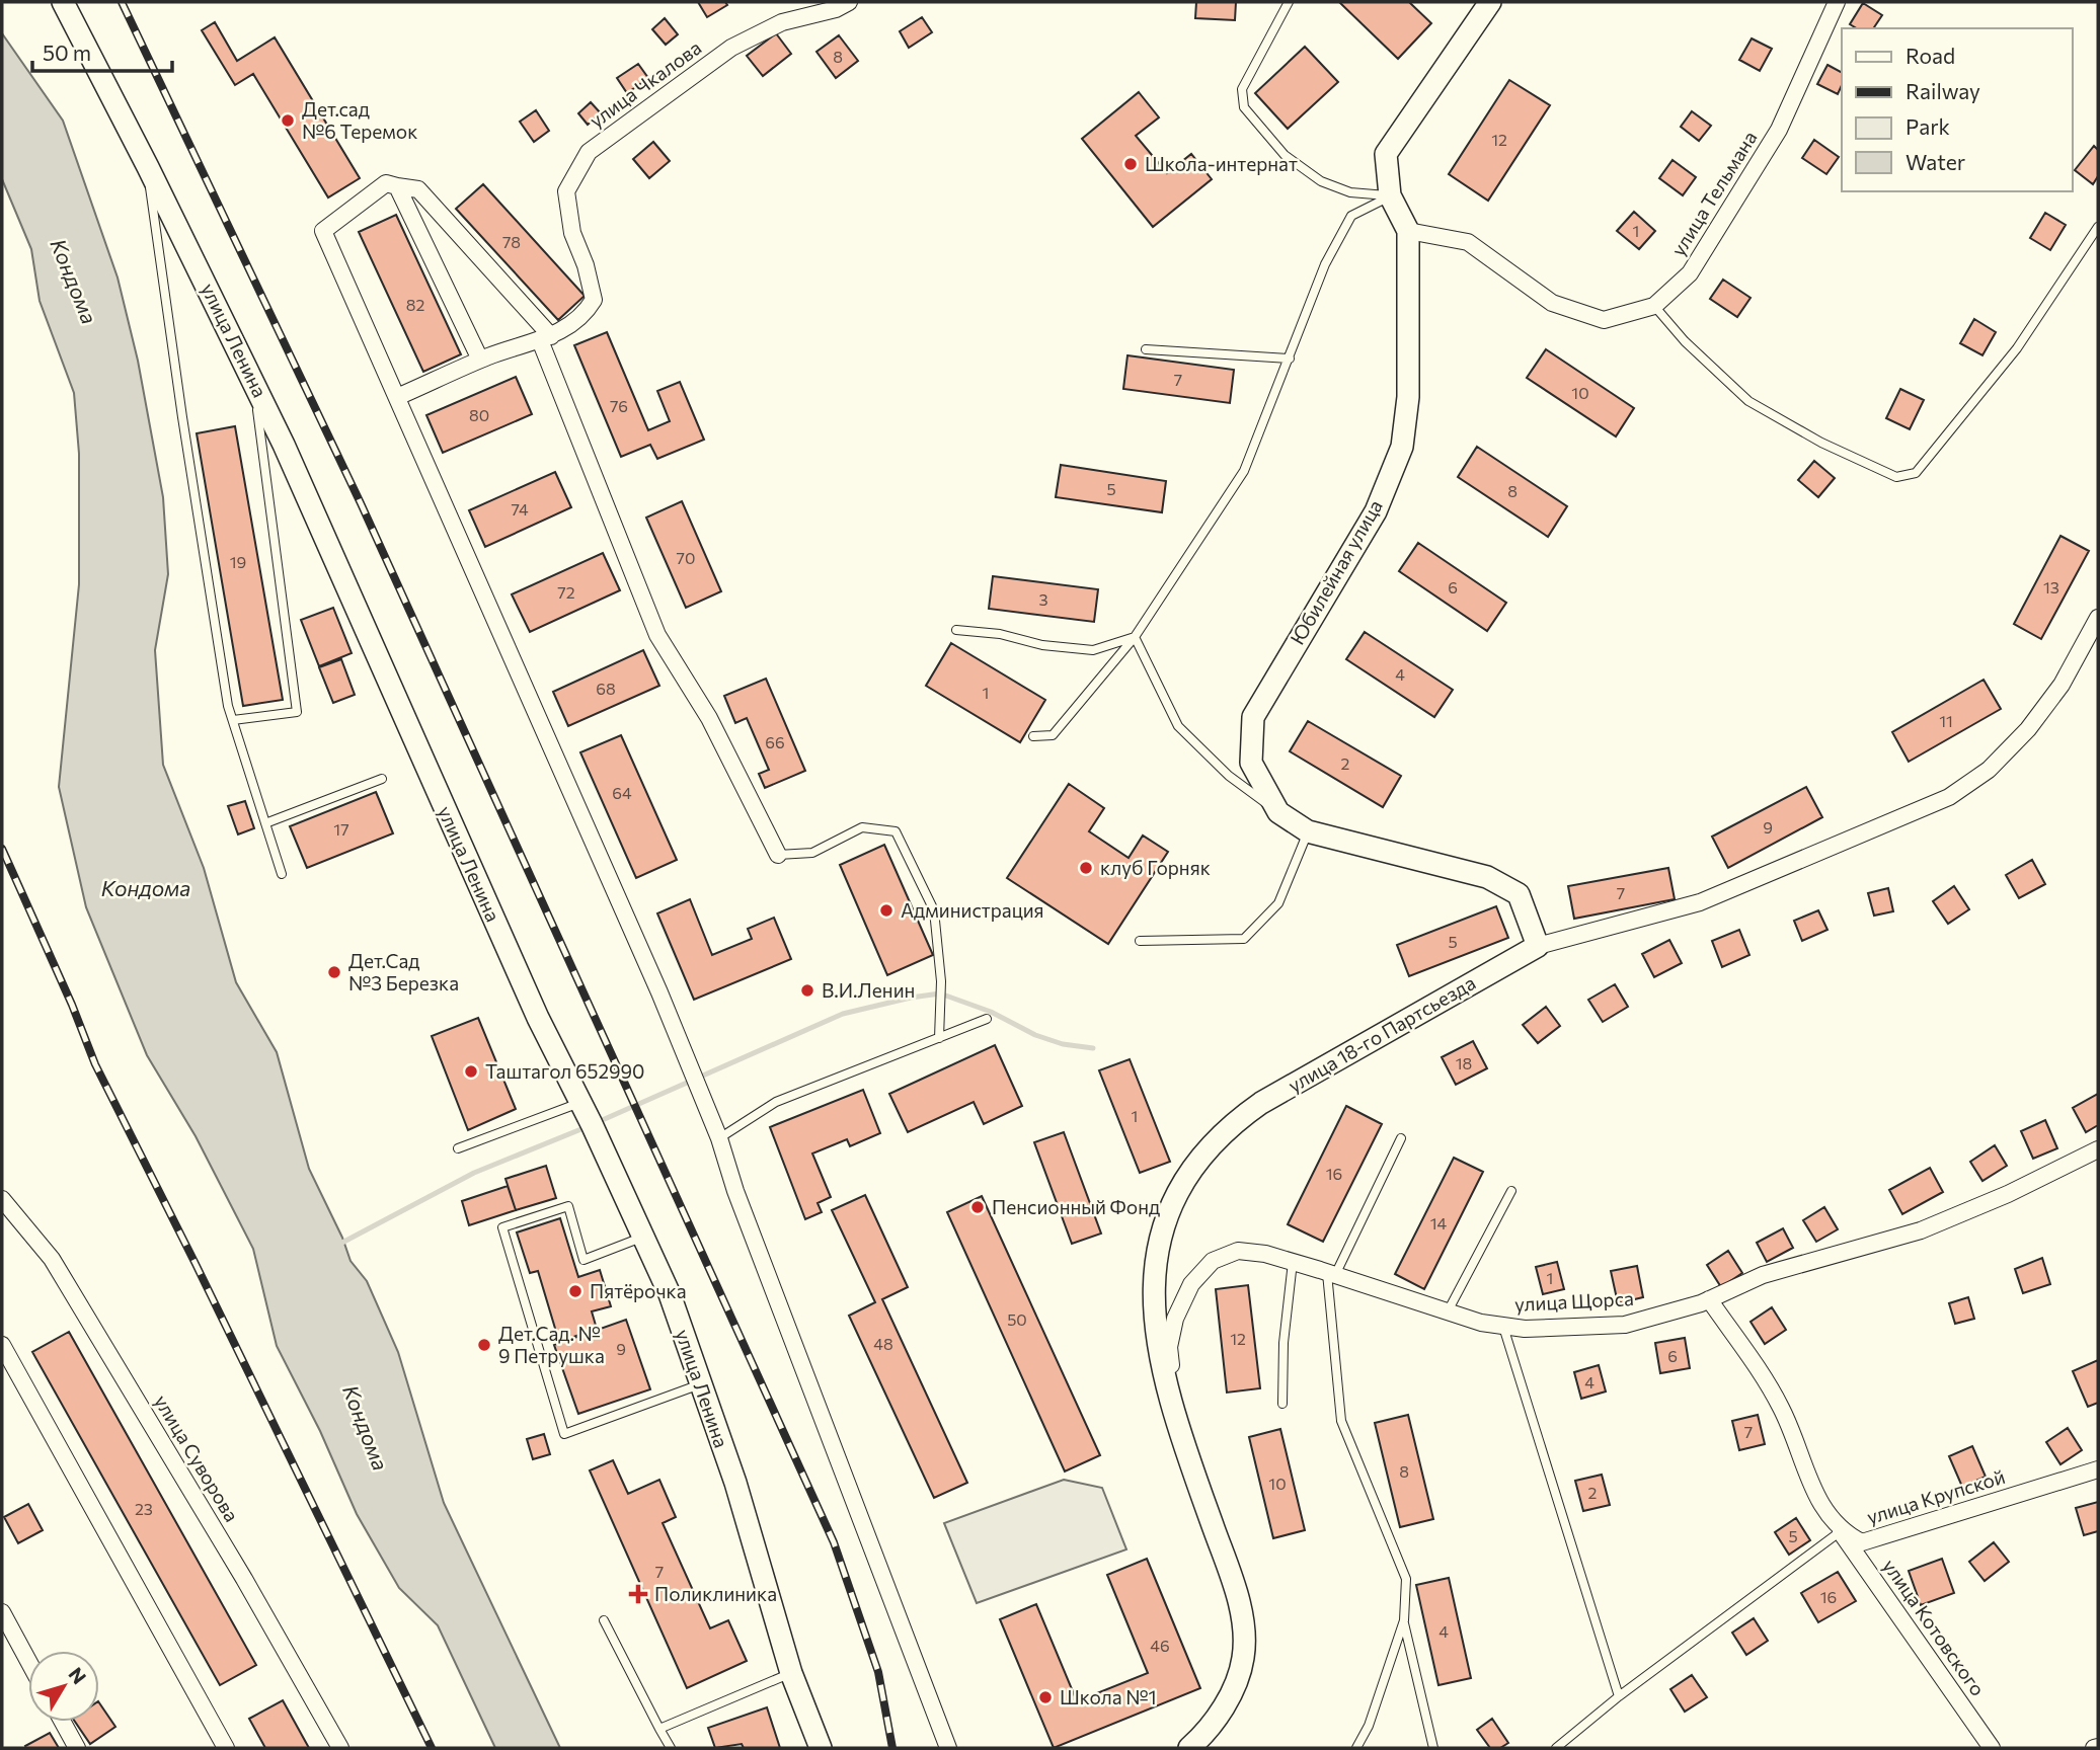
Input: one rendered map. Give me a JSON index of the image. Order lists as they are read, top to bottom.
{
  "streets": {
    "street": [
      "улица Чкалова",
      "улица Тельмана",
      "улица Ленина",
      "Юбилейная улица",
      "улица 18-го Партсьезда",
      "улица Щорса",
      "улица Суворова",
      "улица Крупской",
      "улица Котовского"
    ]
  },
  "crossings": [
    ["улица Тельмана", "Юбилейная улица"],
    ["Юбилейная улица", "улица 18-го Партсьезда"],
    ["улица 18-го Партсьезда", "улица Щорса"],
    ["улица Крупской", "улица Котовского"]
  ],
  "water": ["Кондома"],
  "places": {
    "other": [
      "Дет.сад №6 Теремок",
      "Школа-интернат",
      "клуб Горняк",
      "Администрация",
      "Дет.Сад №3 Березка",
      "В.И.Ленин",
      "Таштагол 652990",
      "Пенсионный Фонд",
      "Пятёрочка",
      "Дет.Сад. № 9 Петрушка",
      "Школа №1"
    ],
    "health": ["Поликлиника"]
  },
  "house_numbers": [
    "8",
    "12",
    "1",
    "78",
    "82",
    "7",
    "10",
    "76",
    "80",
    "5",
    "8",
    "74",
    "70",
    "19",
    "6",
    "13",
    "72",
    "3",
    "4",
    "68",
    "1",
    "11",
    "66",
    "2",
    "64",
    "9",
    "17",
    "7",
    "5",
    "18",
    "1",
    "16",
    "14",
    "1",
    "50",
    "12",
    "48",
    "9",
    "6",
    "4",
    "7",
    "8",
    "10",
    "2",
    "23",
    "5",
    "7",
    "16",
    "4",
    "46"
  ],
  "legend": [
    "Road",
    "Railway",
    "Park",
    "Water"
  ],
  "scale_bar": "50 m",
  "north": "top right"
}
